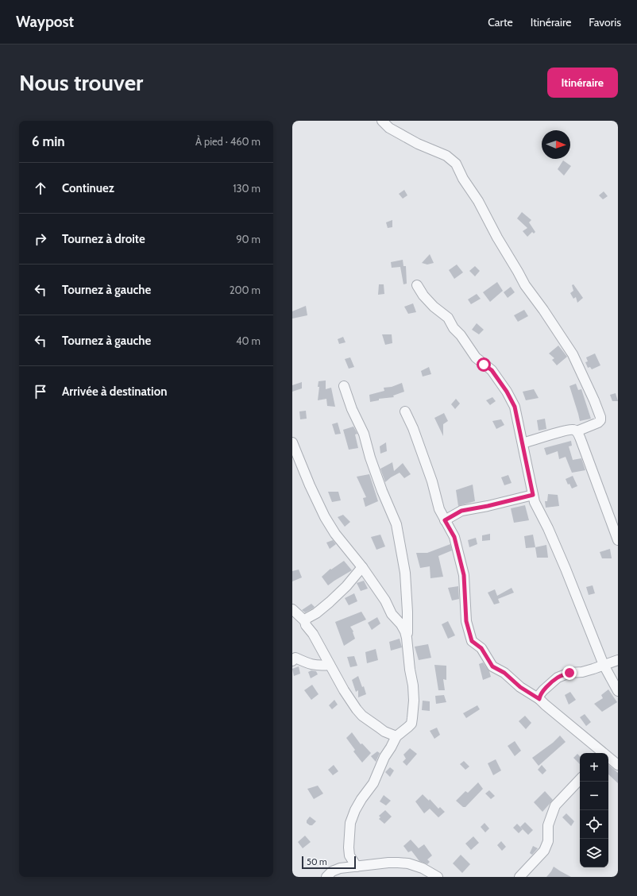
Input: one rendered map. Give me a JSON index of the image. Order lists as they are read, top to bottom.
{
  "scale_bar": "50 m",
  "north": "right",
  "page": {
    "header": "Waypost",
    "nav": ["Carte", "Itinéraire", "Favoris"],
    "buttons": "Itinéraire",
    "title": "Nous trouver",
    "heading": ["6 min", "À pied · 460 m"],
    "list": [
      ["Continuez", "130 m"],
      ["Tournez à droite", "90 m"],
      ["Tournez à gauche", "200 m"],
      ["Tournez à gauche", "40 m"],
      "Arrivée à destination"
    ],
    "map_buttons": ["+", "−"],
    "scale": "50 m"
  }
}
